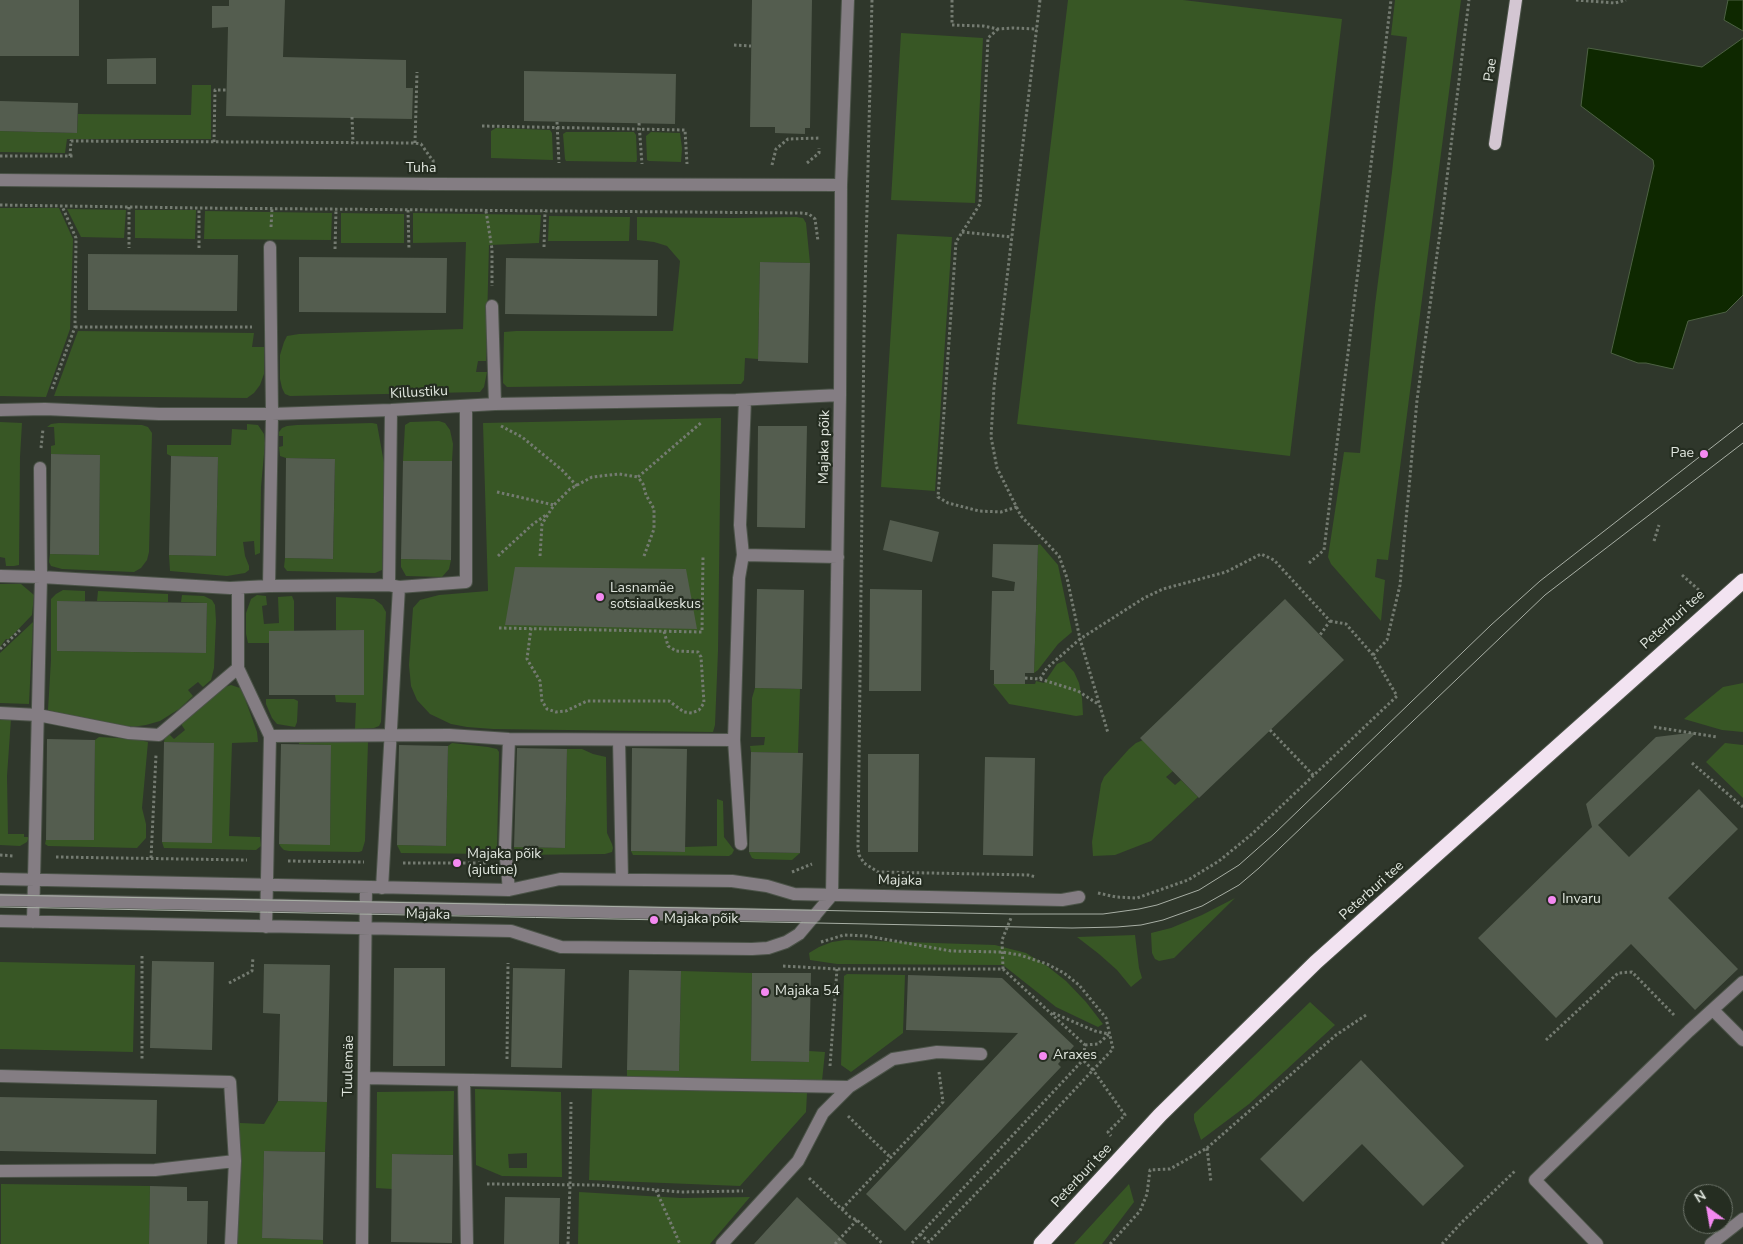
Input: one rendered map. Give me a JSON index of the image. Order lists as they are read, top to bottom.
{
  "streets": {
    "highway": ["Peterburi tee"],
    "main road": ["Pae"],
    "street": [
      "Tuha",
      "Killustiku",
      "Majaka põik",
      "Majaka",
      "Tuulemäe"
    ]
  },
  "crossings": [
    ["Tuha", "Majaka põik"],
    ["Killustiku", "Majaka põik"],
    ["Majaka põik", "Majaka"],
    ["Majaka", "Tuulemäe"]
  ],
  "places": [
    "Pae",
    "Lasnamäe sotsiaalkeskus",
    "Majaka põik (ajutine)",
    "Invaru",
    "Majaka põik",
    "Majaka 54",
    "Araxes"
  ],
  "north": "top left"
}
